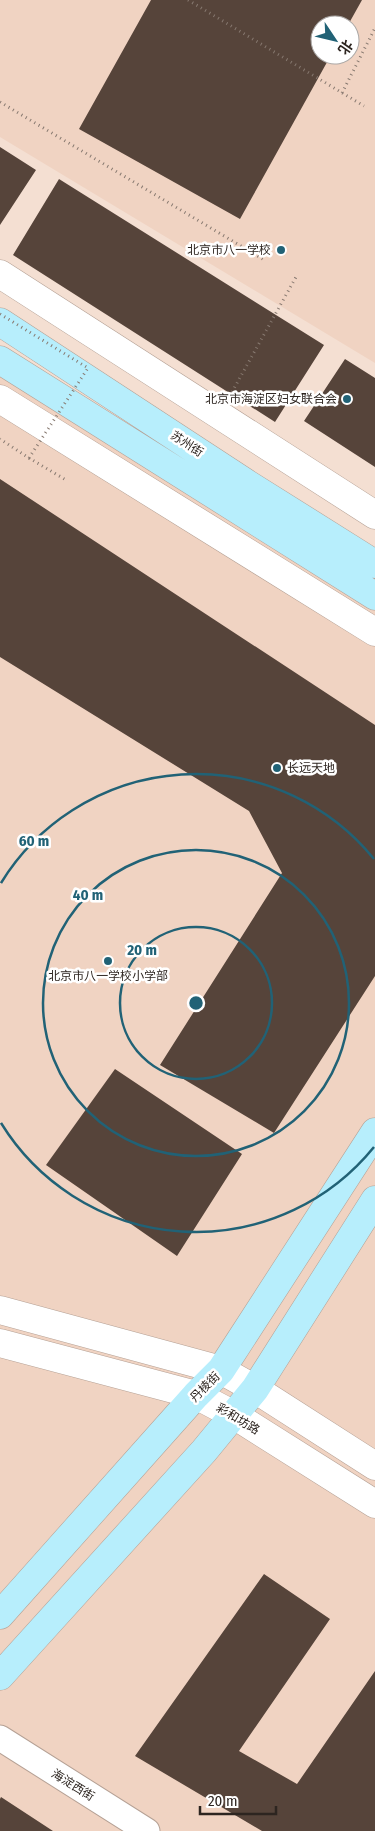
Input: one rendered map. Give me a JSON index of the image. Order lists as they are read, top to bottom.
{
  "streets": {
    "main road": ["苏州街", "丹棱街"],
    "street": ["彩和坊路", "海淀西街"]
  },
  "crossings": [
    ["丹棱街", "彩和坊路"]
  ],
  "places": [
    "北京市八一学校",
    "北京市海淀区妇女联合会",
    "长远天地",
    "北京市八一学校小学部"
  ],
  "scale_bar": "20 m",
  "north": "bottom right",
  "rings": ["60 m", "40 m", "20 m"]
}
